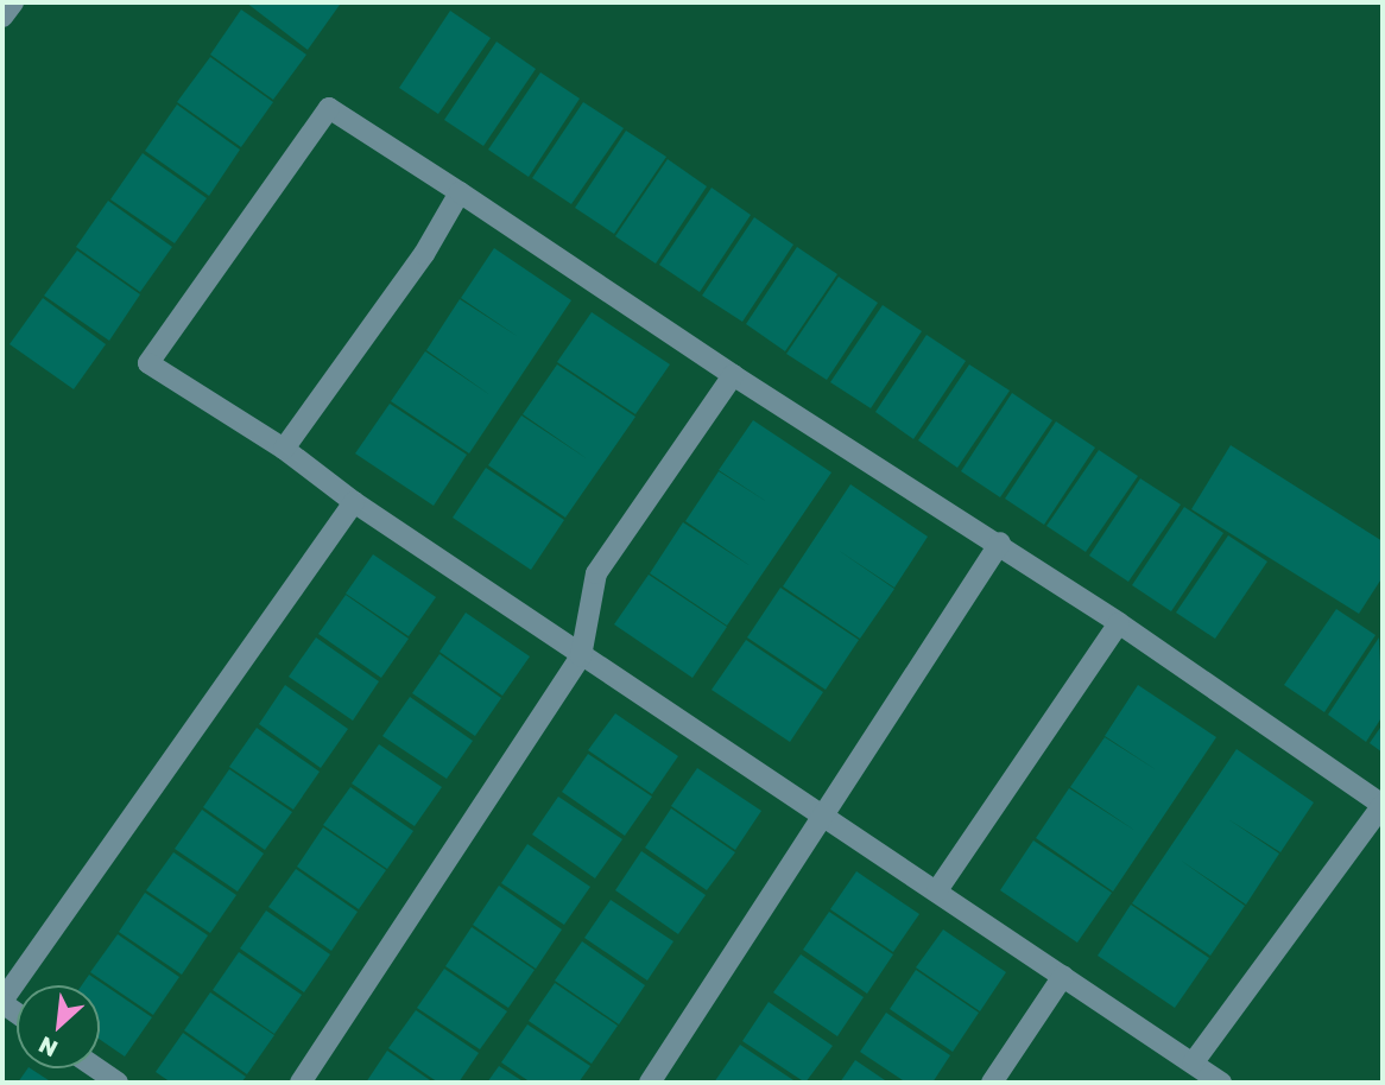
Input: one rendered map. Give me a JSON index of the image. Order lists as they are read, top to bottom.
{
  "north": "bottom left"
}
